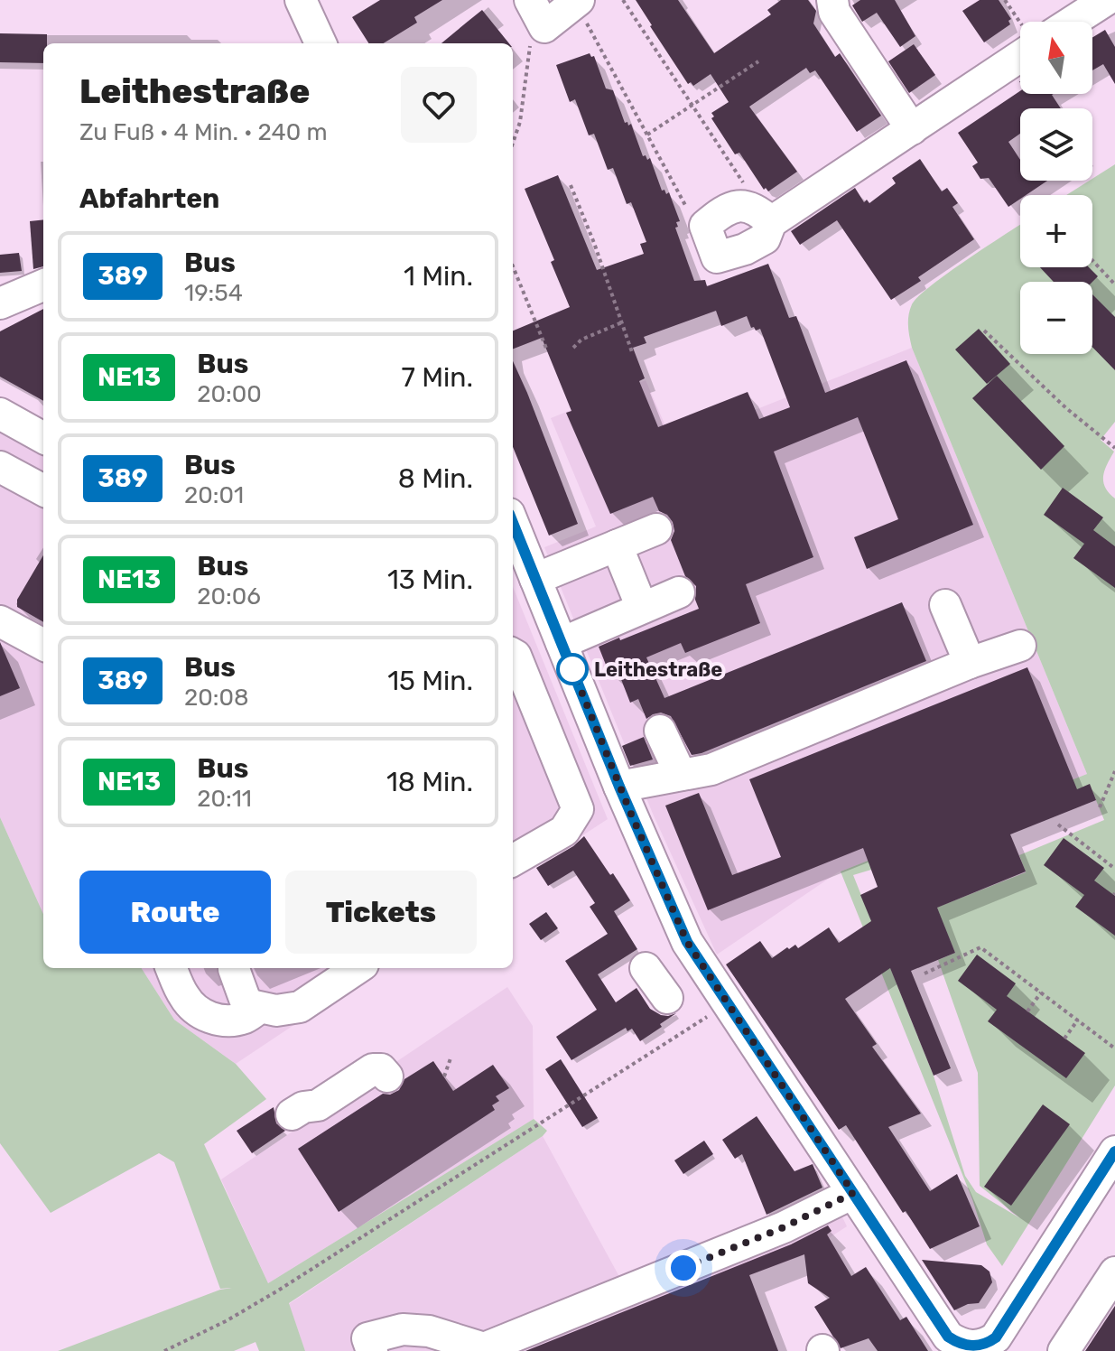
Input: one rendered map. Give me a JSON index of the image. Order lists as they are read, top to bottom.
{
  "places": ["Leithestraße"],
  "lines": ["bus line 389"],
  "north": "top",
  "page": {
    "map_buttons": ["+", "−"],
    "heading": [
      ["Leithestraße", "Zu Fuß · 4 Min. · 240 m"],
      "Abfahrten"
    ],
    "list": [
      {
        "mark": "389",
        "name": "Bus",
        "note": "19:54",
        "value": "1 Min."
      },
      {
        "mark": "NE13",
        "name": "Bus",
        "note": "20:00",
        "value": "7 Min."
      },
      {
        "mark": "389",
        "name": "Bus",
        "note": "20:01",
        "value": "8 Min."
      },
      {
        "mark": "NE13",
        "name": "Bus",
        "note": "20:06",
        "value": "13 Min."
      },
      {
        "mark": "389",
        "name": "Bus",
        "note": "20:08",
        "value": "15 Min."
      },
      {
        "mark": "NE13",
        "name": "Bus",
        "note": "20:11",
        "value": "18 Min."
      }
    ],
    "buttons": ["Route", "Tickets"]
  }
}
